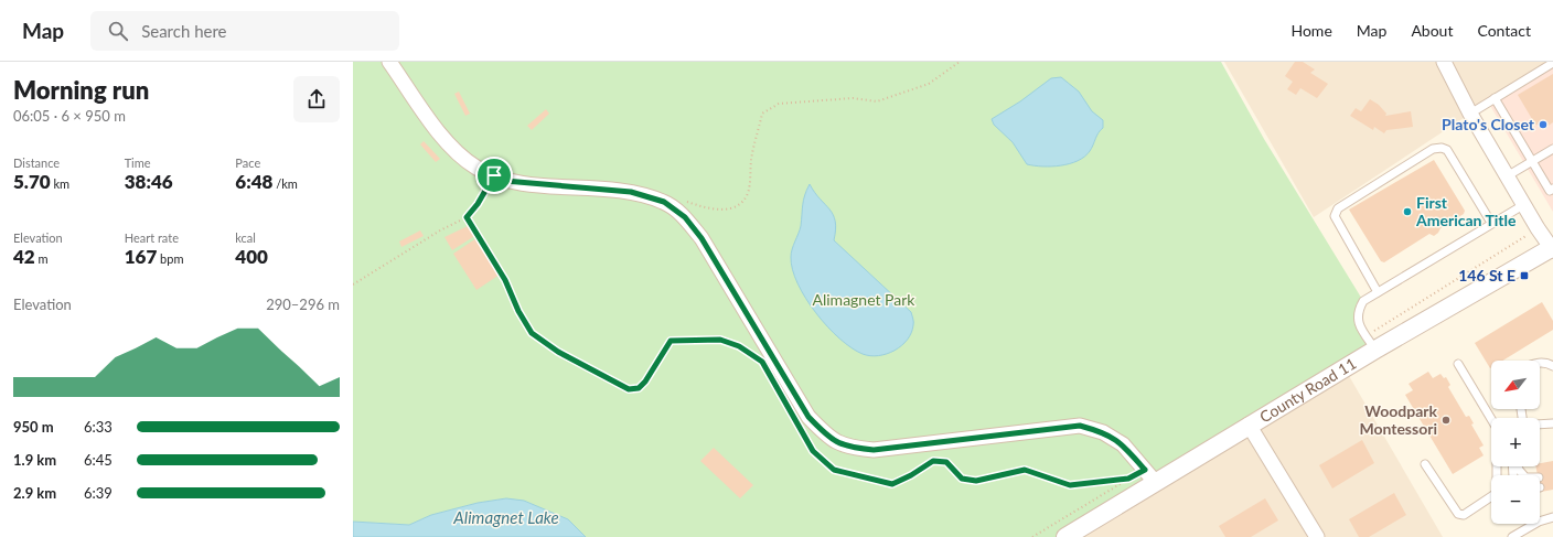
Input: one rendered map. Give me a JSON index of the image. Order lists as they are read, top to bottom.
{
  "streets": {
    "street": ["County Road 11"]
  },
  "water": ["Alimagnet Lake"],
  "parks": ["Alimagnet Park"],
  "places": {
    "other": ["Plato's Closet", "First American Title", "Woodpark Montessori"],
    "transit": ["146 St E"]
  },
  "north": "bottom left",
  "page": {
    "header": "Map",
    "search": "Search here",
    "nav": [
      "Home",
      "Map",
      "About",
      "Contact"
    ],
    "heading": ["Morning run", "06:05 · 6 × 950 m"],
    "stats": [
      ["Distance", "5.70 km"],
      ["Time", "38:46"],
      ["Pace", "6:48 /km"],
      ["Elevation", "42 m"],
      ["Heart rate", "167 bpm"],
      ["kcal", "400"]
    ],
    "chart": ["Elevation", "290–296 m"],
    "map_buttons": ["+", "−"],
    "list": [
      {
        "name": "950 m",
        "note": "6:33"
      },
      {
        "name": "1.9 km",
        "note": "6:45"
      },
      {
        "name": "2.9 km",
        "note": "6:39"
      }
    ]
  }
}
